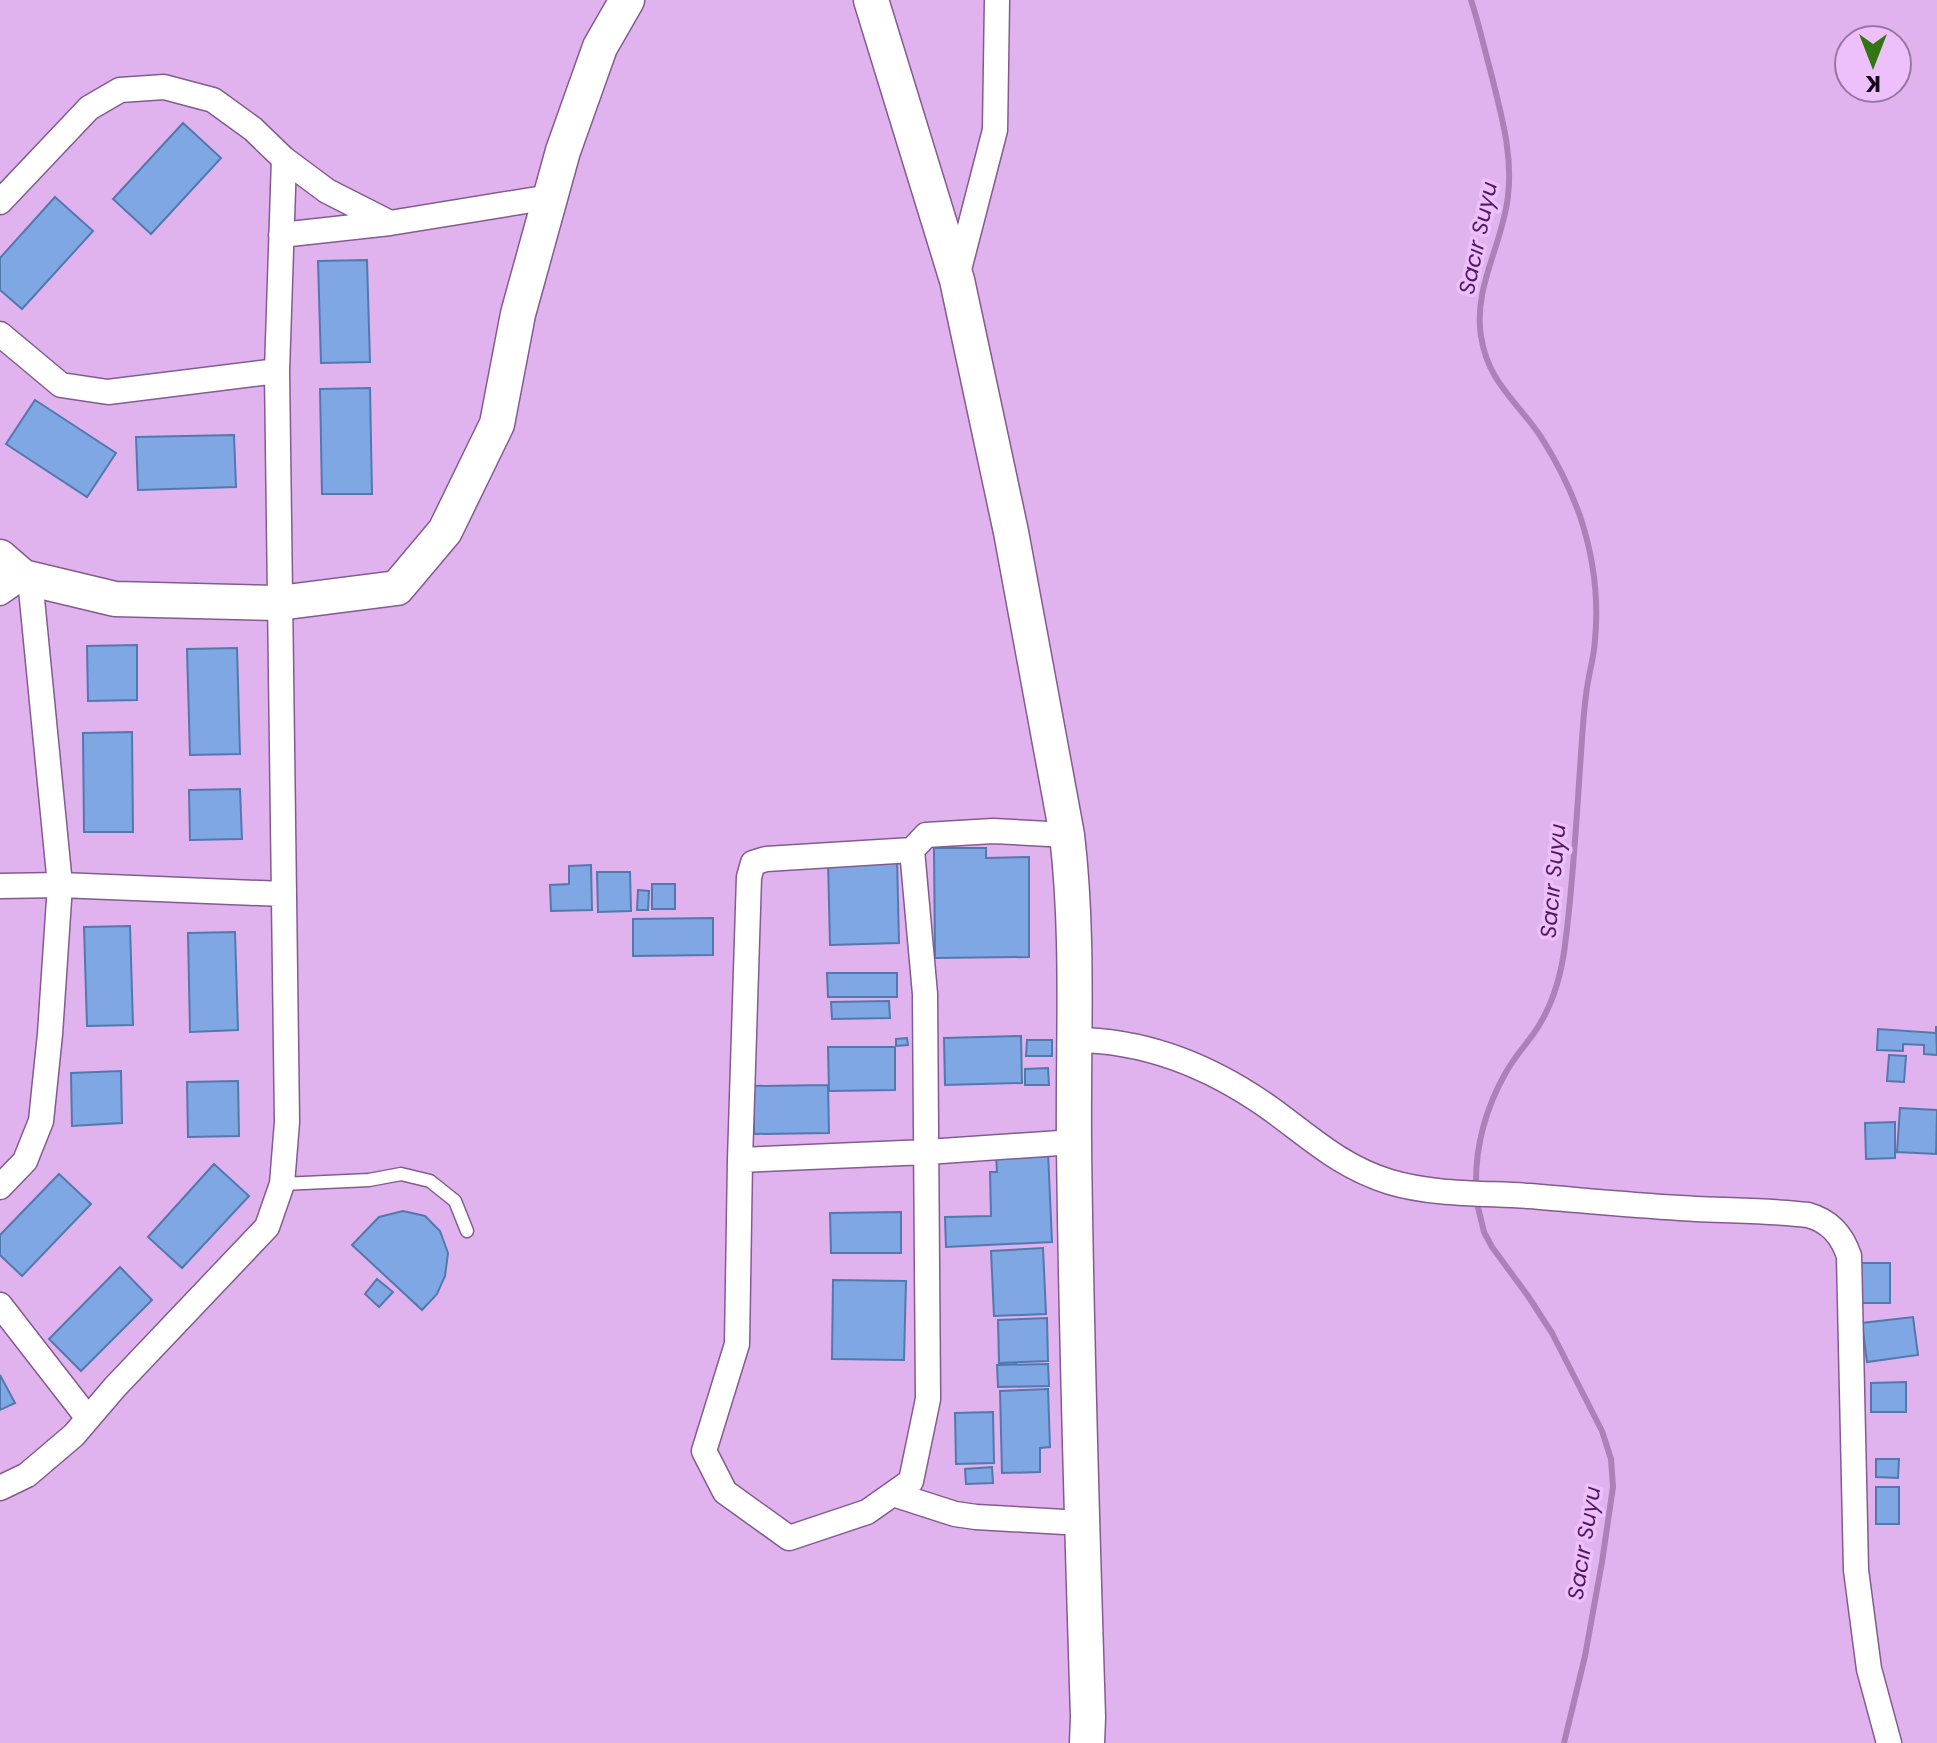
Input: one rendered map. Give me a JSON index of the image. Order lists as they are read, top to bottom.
{
  "water": ["Sacır Suyu"],
  "north": "bottom"
}
